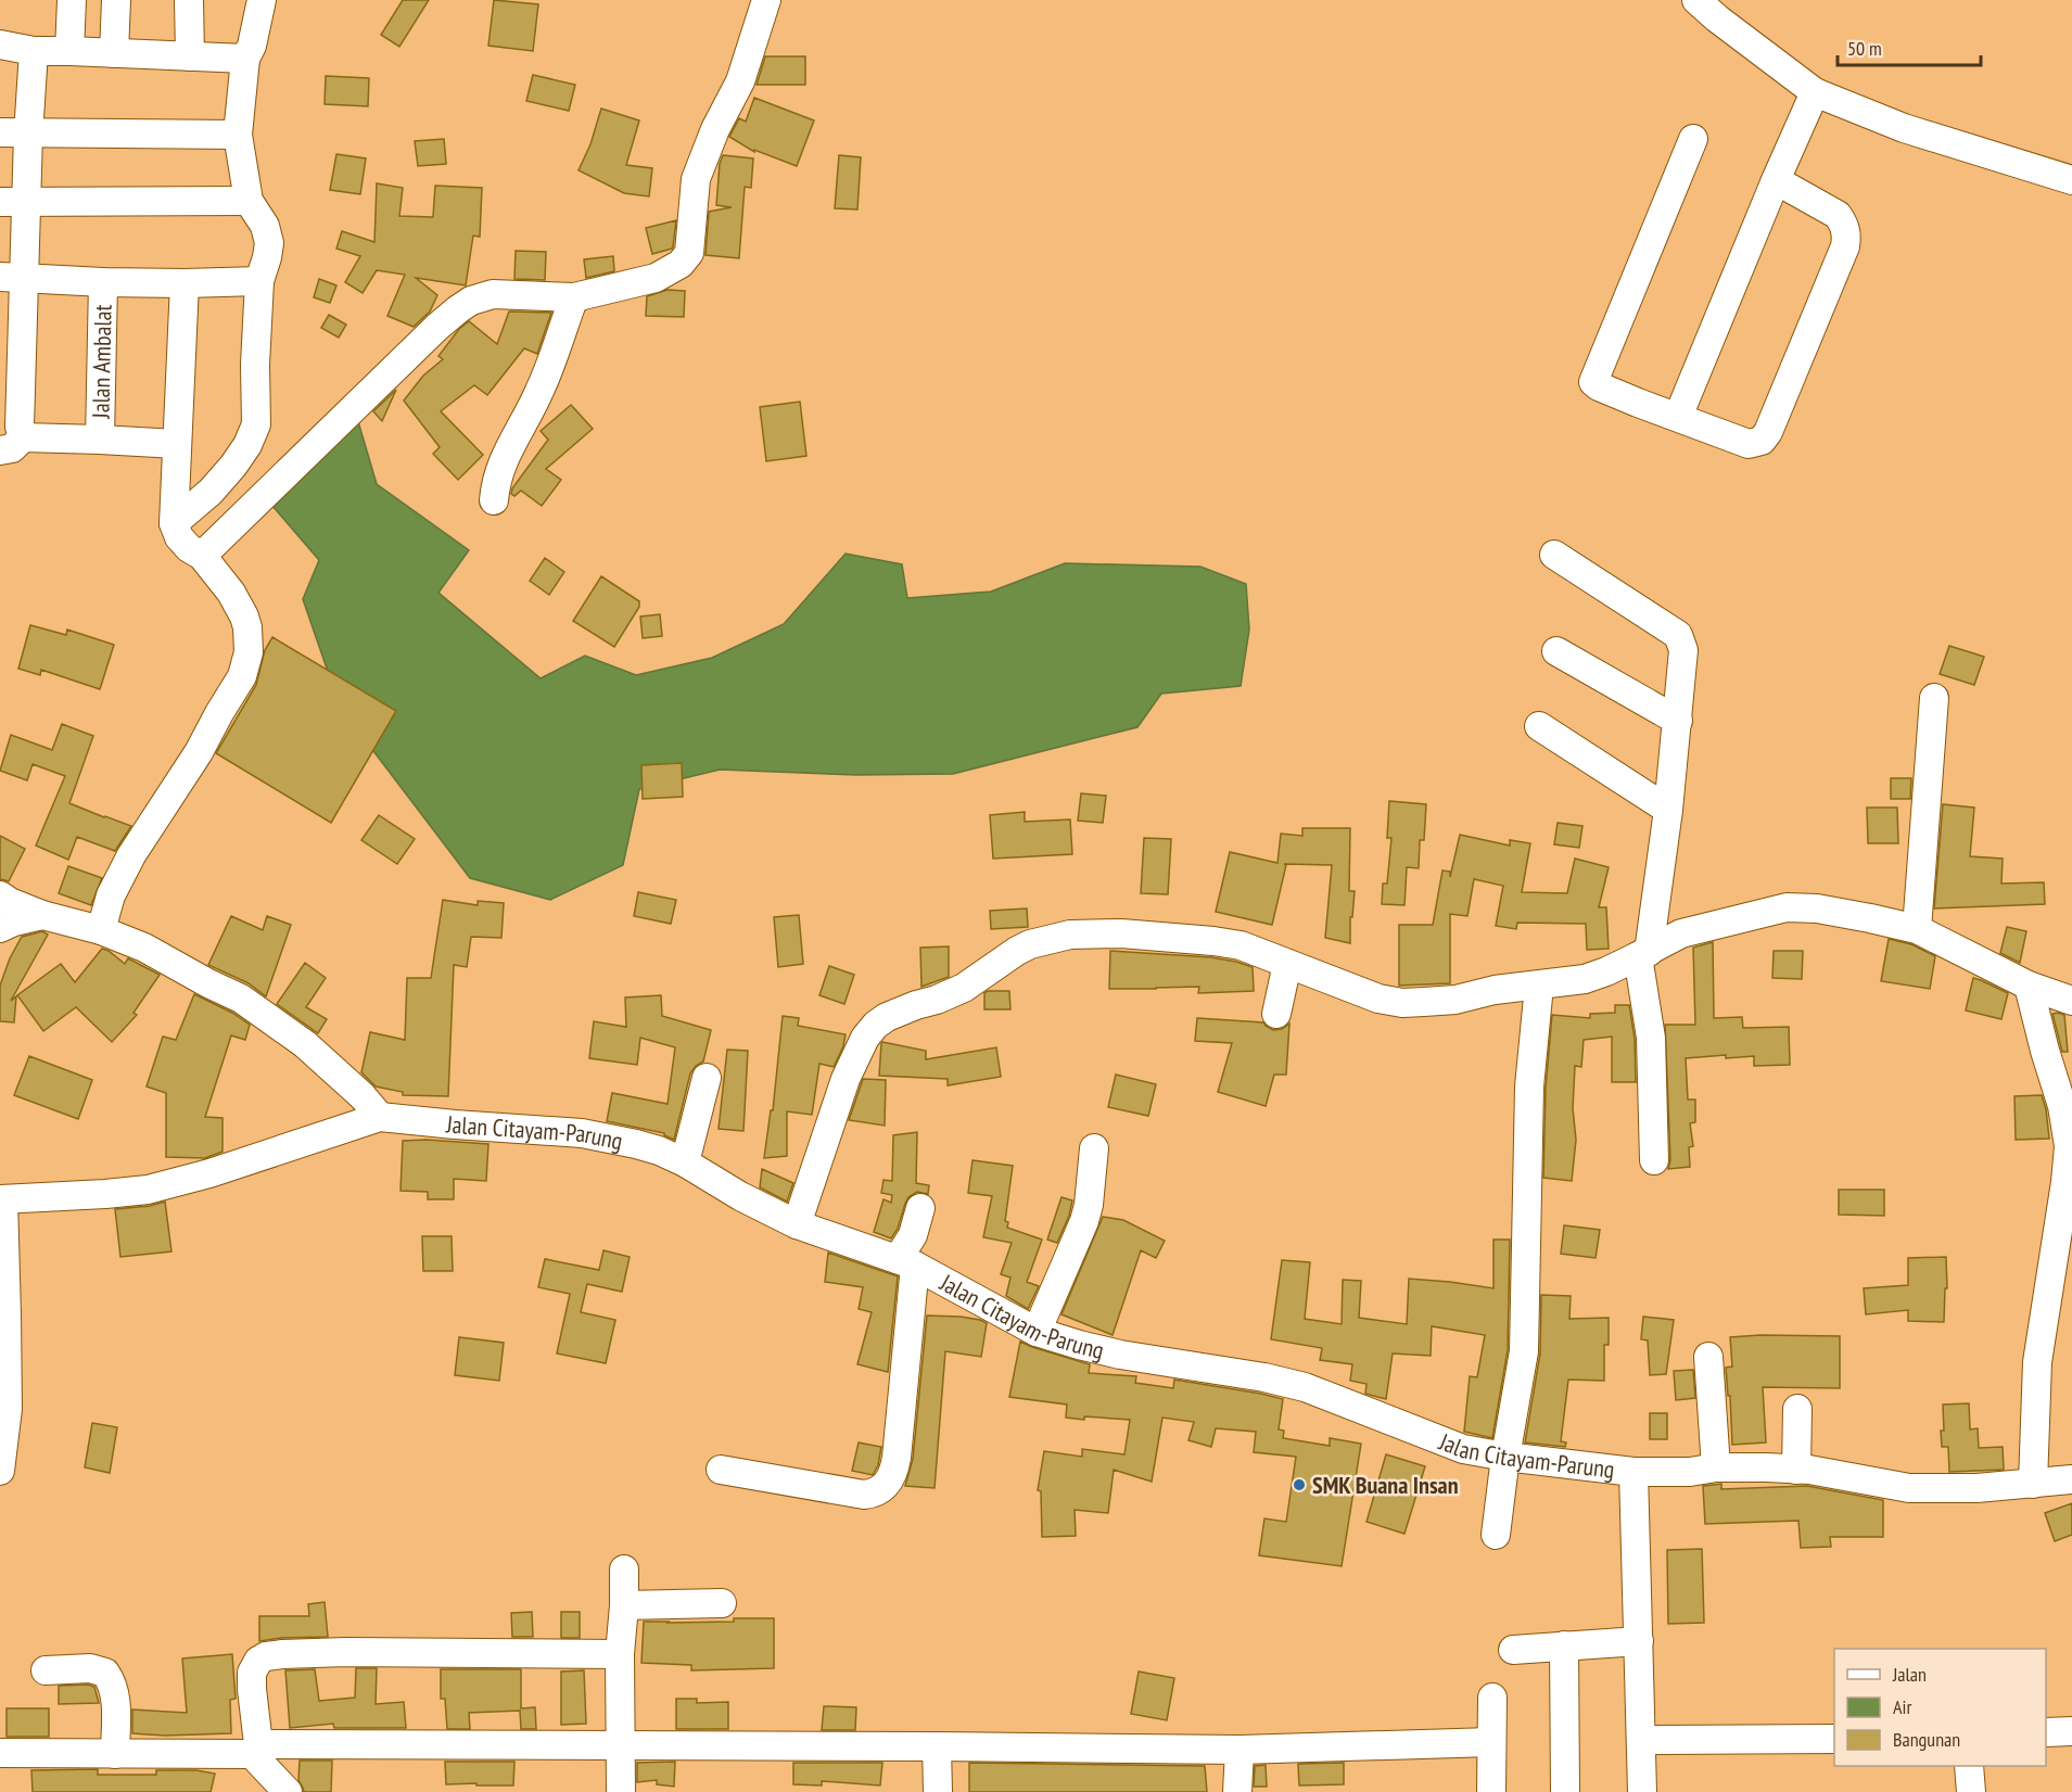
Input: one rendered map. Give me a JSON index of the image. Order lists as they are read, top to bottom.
{
  "streets": {
    "street": ["Jalan Ambalat", "Jalan Citayam-Parung"]
  },
  "places": ["SMK Buana Insan"],
  "legend": ["Jalan", "Air", "Bangunan"],
  "scale_bar": "50 m"
}
